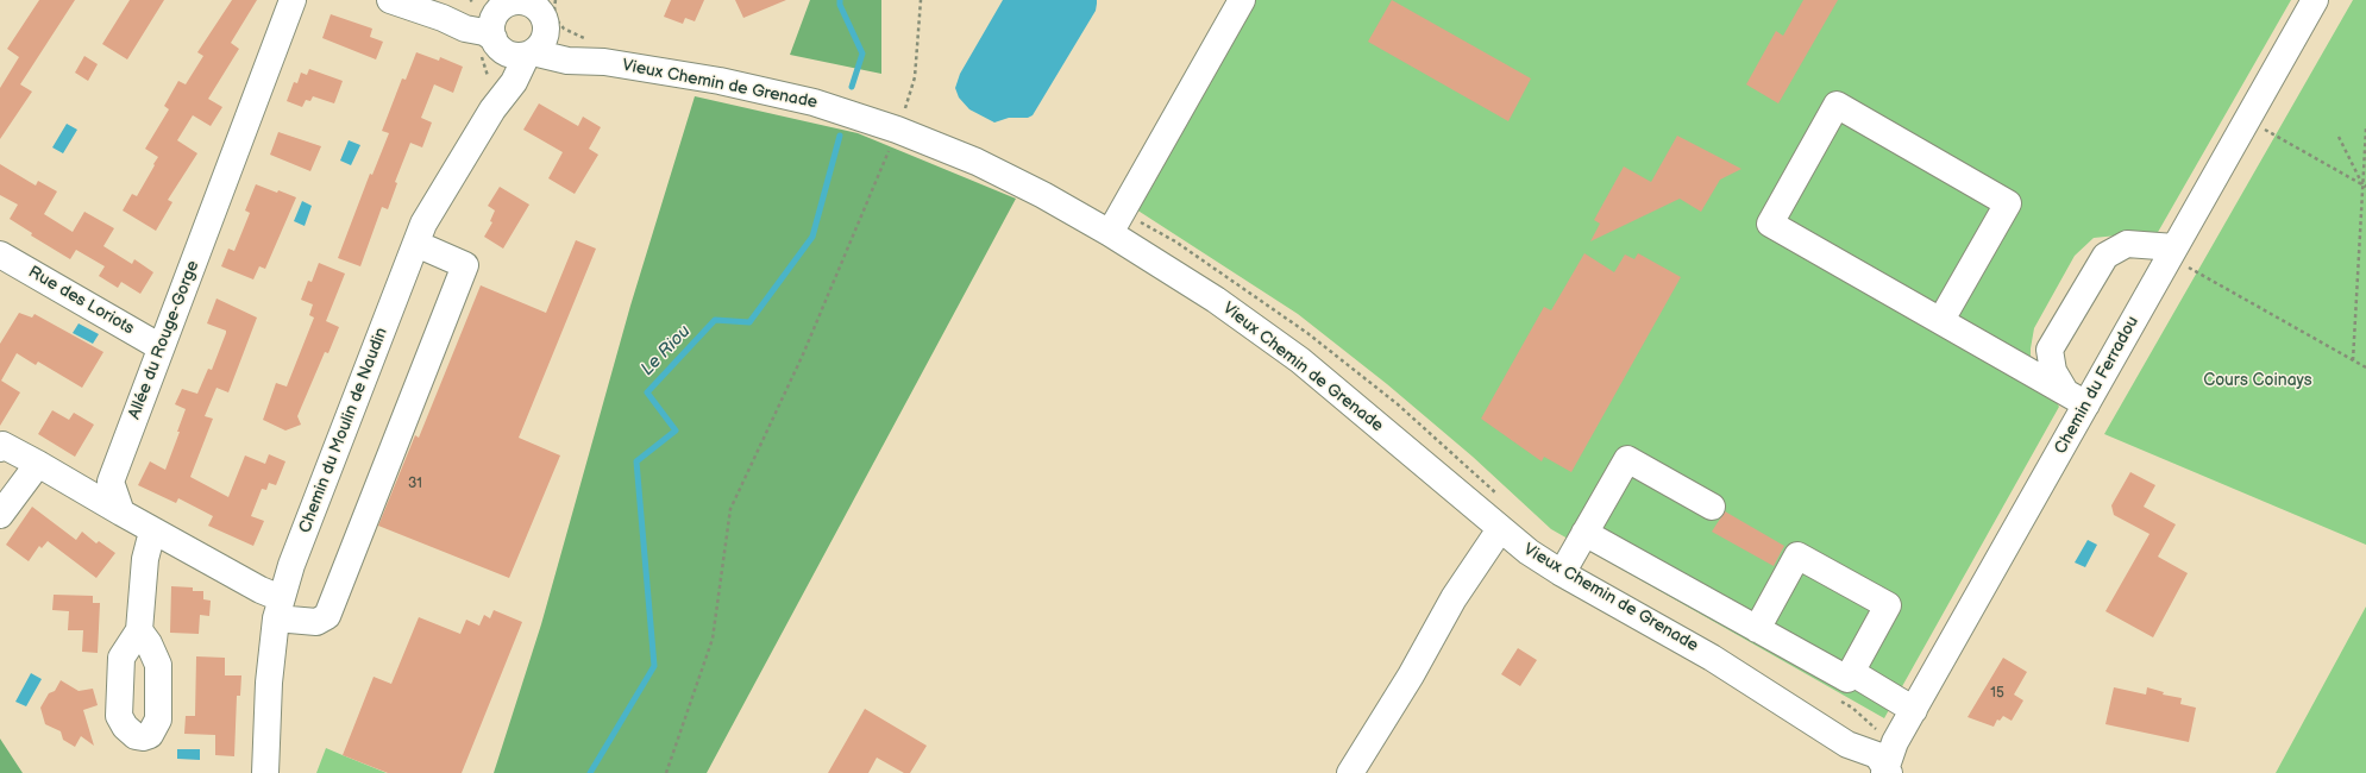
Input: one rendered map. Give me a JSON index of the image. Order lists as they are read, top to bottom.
{
  "streets": {
    "street": [
      "Vieux Chemin de Grenade",
      "Rue des Loriots",
      "Allée du Rouge-Gorge",
      "Chemin du Ferradou",
      "Chemin du Moulin de Naudin"
    ]
  },
  "crossings": [
    ["Vieux Chemin de Grenade", "Chemin du Ferradou"],
    ["Vieux Chemin de Grenade", "Chemin du Moulin de Naudin"],
    ["Rue des Loriots", "Allée du Rouge-Gorge"]
  ],
  "water": ["Le Riou"],
  "parks": ["Cours Coinays"],
  "house_numbers": ["31", "15"]
}
